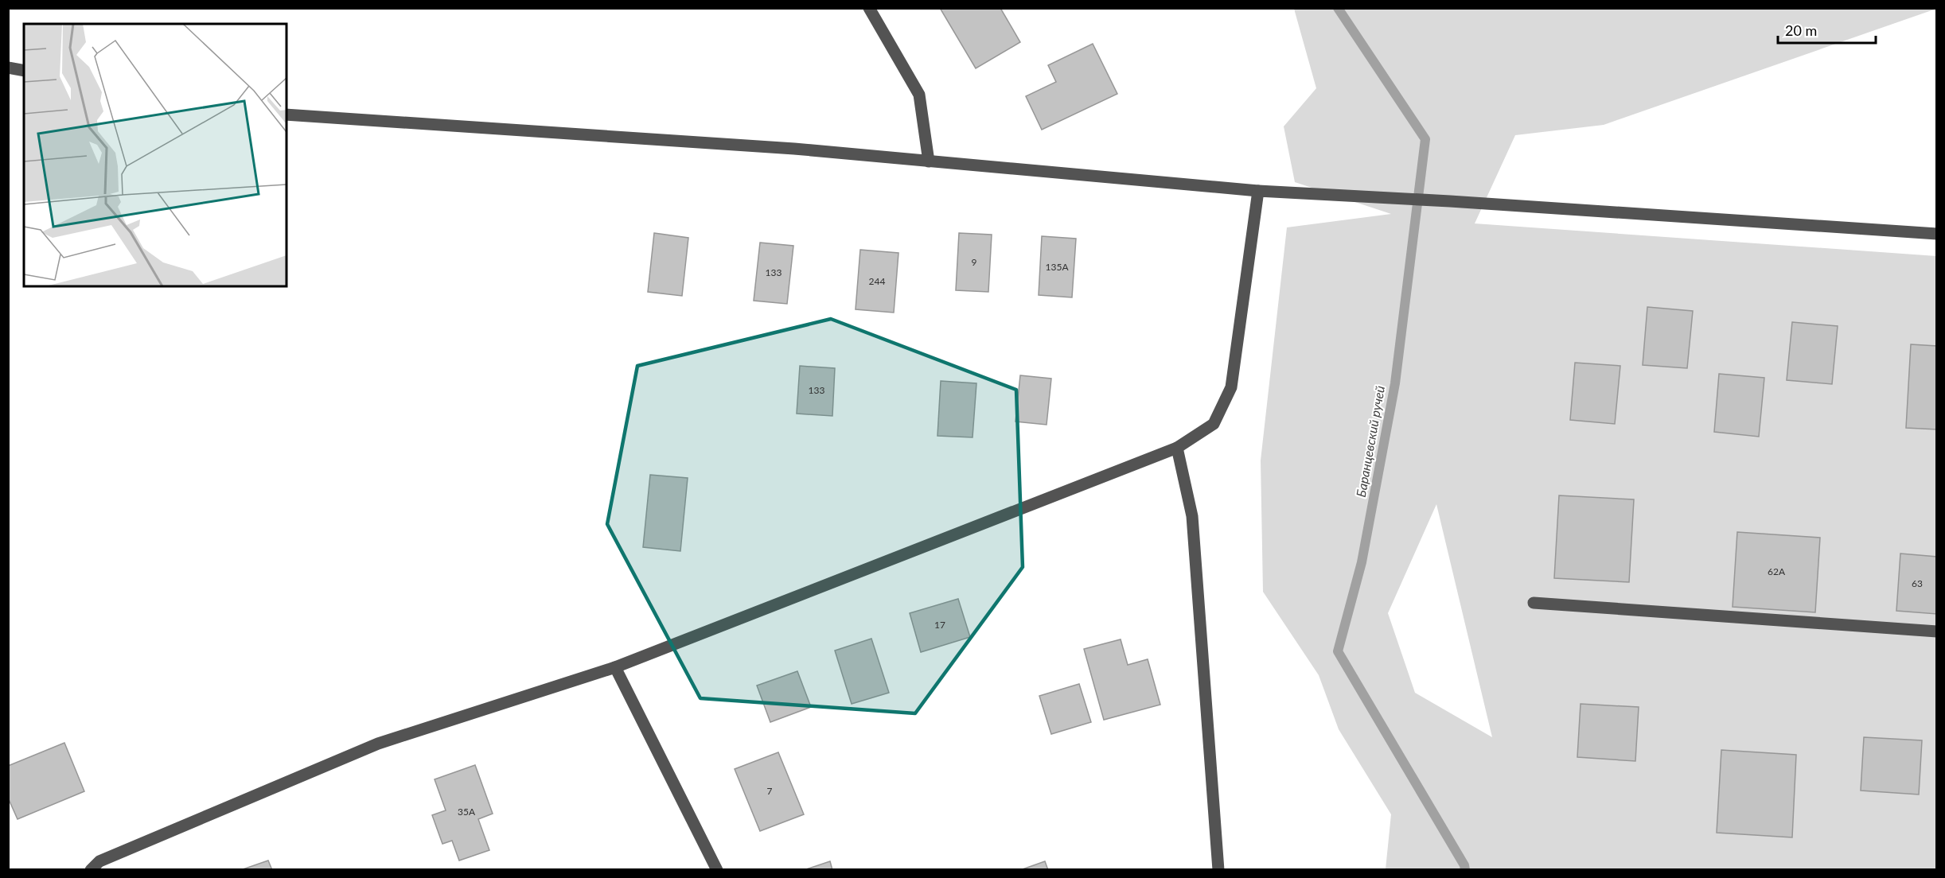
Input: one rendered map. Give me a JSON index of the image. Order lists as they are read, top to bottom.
{
  "water": ["Баранцевский ручей"],
  "house_numbers": [
    "9",
    "135А",
    "133",
    "244",
    "133",
    "62А",
    "63",
    "17",
    "7",
    "35А"
  ],
  "scale_bar": "20 m"
}
